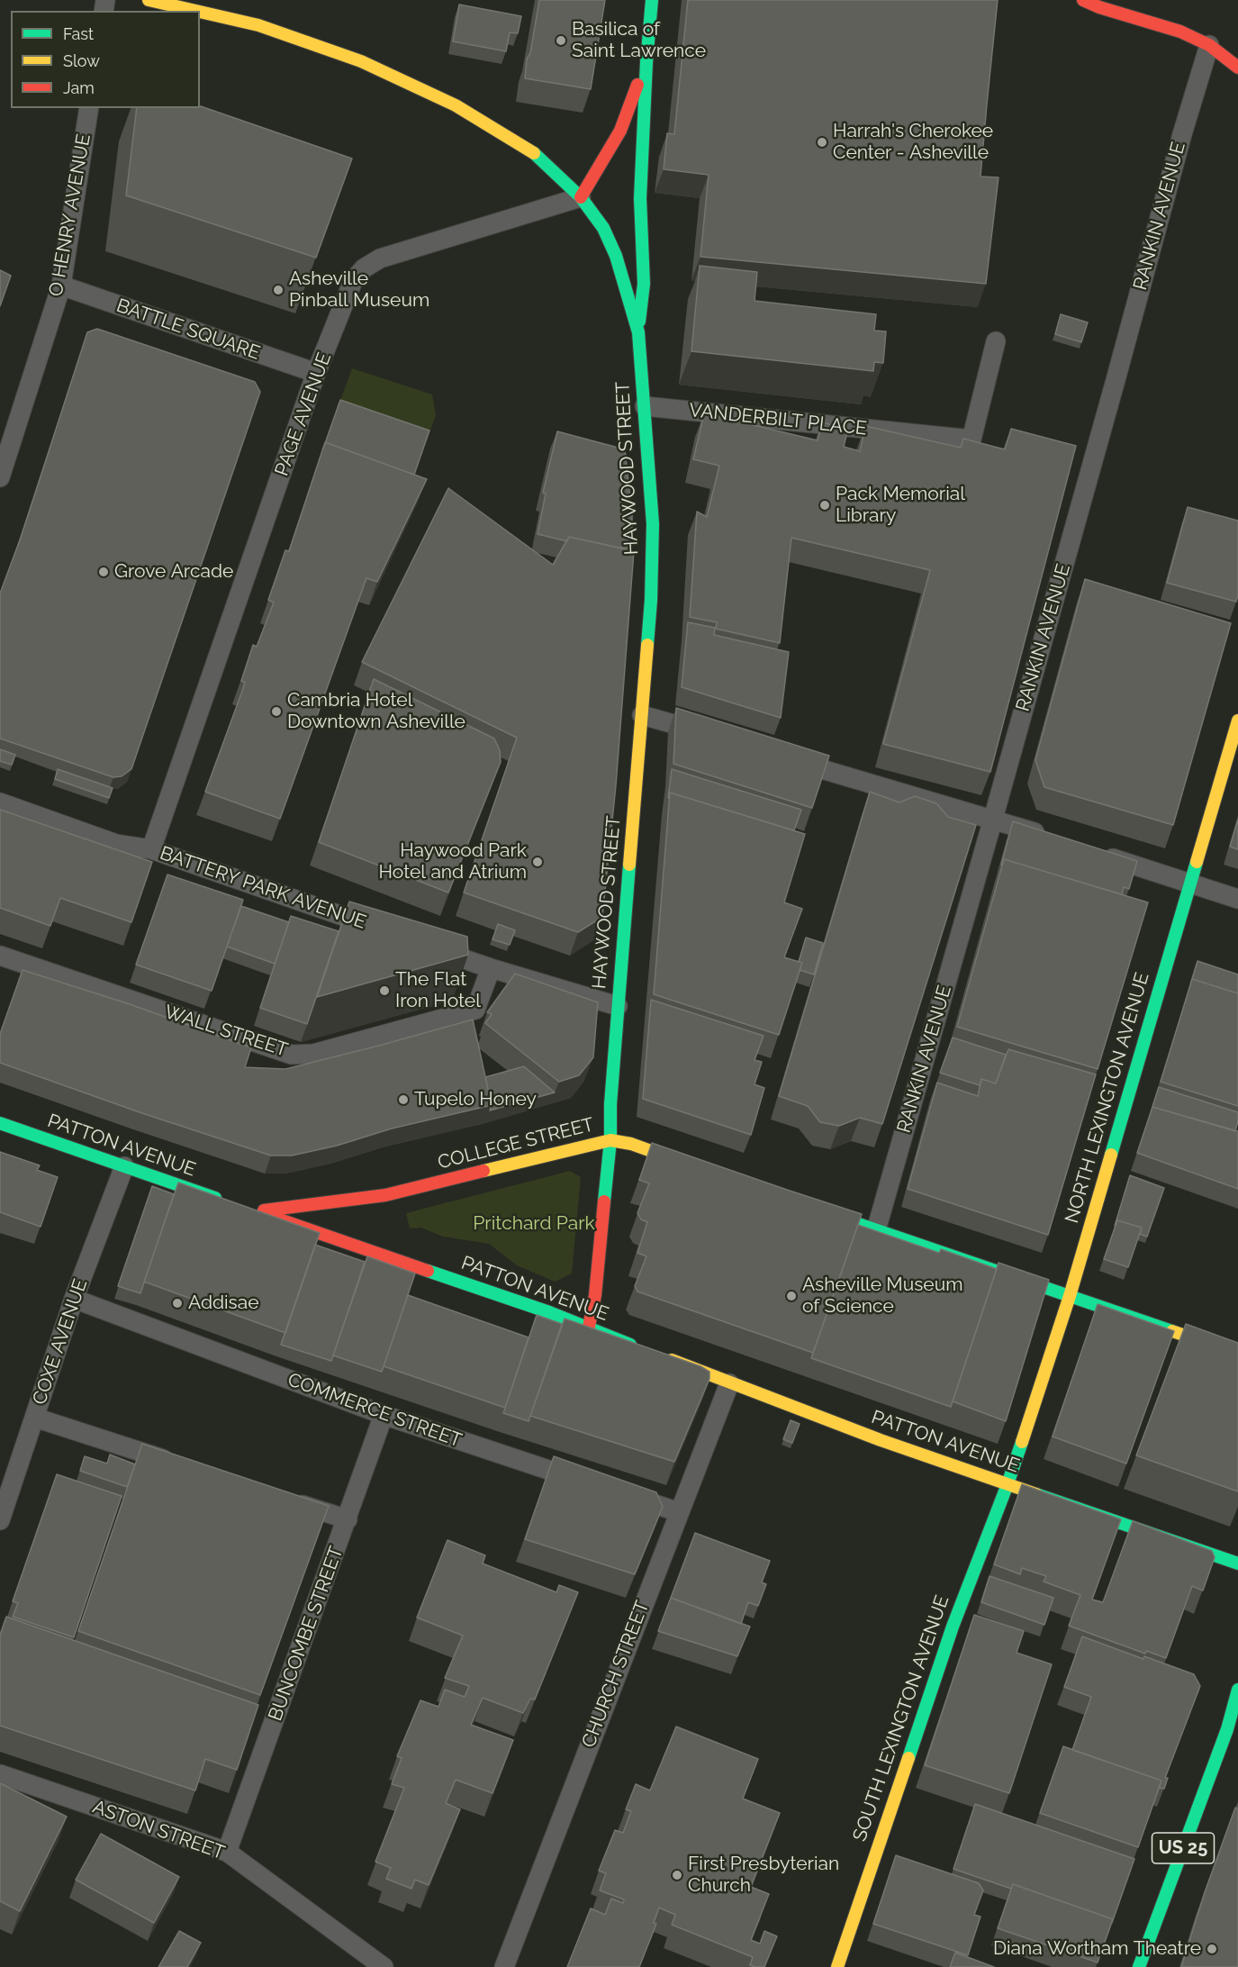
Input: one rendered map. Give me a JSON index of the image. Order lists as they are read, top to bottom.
{
  "streets": {
    "main road": [
      "PAGE AVENUE",
      "HAYWOOD STREET",
      "NORTH LEXINGTON AVENUE",
      "COLLEGE STREET",
      "PATTON AVENUE",
      "SOUTH LEXINGTON AVENUE",
      "US 25"
    ],
    "street": [
      "O HENRY AVENUE",
      "RANKIN AVENUE",
      "BATTLE SQUARE",
      "VANDERBILT PLACE",
      "BATTERY PARK AVENUE",
      "WALL STREET",
      "COXE AVENUE",
      "COMMERCE STREET",
      "BUNCOMBE STREET",
      "CHURCH STREET",
      "ASTON STREET"
    ]
  },
  "crossings": [
    ["O HENRY AVENUE", "BATTLE SQUARE"],
    ["BATTLE SQUARE", "PAGE AVENUE"],
    ["PAGE AVENUE", "HAYWOOD STREET"],
    ["PAGE AVENUE", "BATTERY PARK AVENUE"],
    ["VANDERBILT PLACE", "HAYWOOD STREET"],
    ["HAYWOOD STREET", "COLLEGE STREET"],
    ["HAYWOOD STREET", "PATTON AVENUE"],
    ["NORTH LEXINGTON AVENUE", "PATTON AVENUE"],
    ["NORTH LEXINGTON AVENUE", "SOUTH LEXINGTON AVENUE"],
    ["COLLEGE STREET", "PATTON AVENUE"],
    ["PATTON AVENUE", "COXE AVENUE"],
    ["PATTON AVENUE", "CHURCH STREET"],
    ["PATTON AVENUE", "SOUTH LEXINGTON AVENUE"],
    ["COXE AVENUE", "COMMERCE STREET"],
    ["COMMERCE STREET", "BUNCOMBE STREET"],
    ["BUNCOMBE STREET", "ASTON STREET"]
  ],
  "parks": ["Pritchard Park"],
  "places": [
    "Basilica of Saint Lawrence",
    "Harrah's Cherokee Center - Asheville",
    "Asheville Pinball Museum",
    "Pack Memorial Library",
    "Grove Arcade",
    "Cambria Hotel Downtown Asheville",
    "Haywood Park Hotel and Atrium",
    "The Flat Iron Hotel",
    "Tupelo Honey",
    "Asheville Museum of Science",
    "Addisae",
    "First Presbyterian Church",
    "Diana Wortham Theatre"
  ],
  "legend": ["Fast", "Slow", "Jam"]
}
